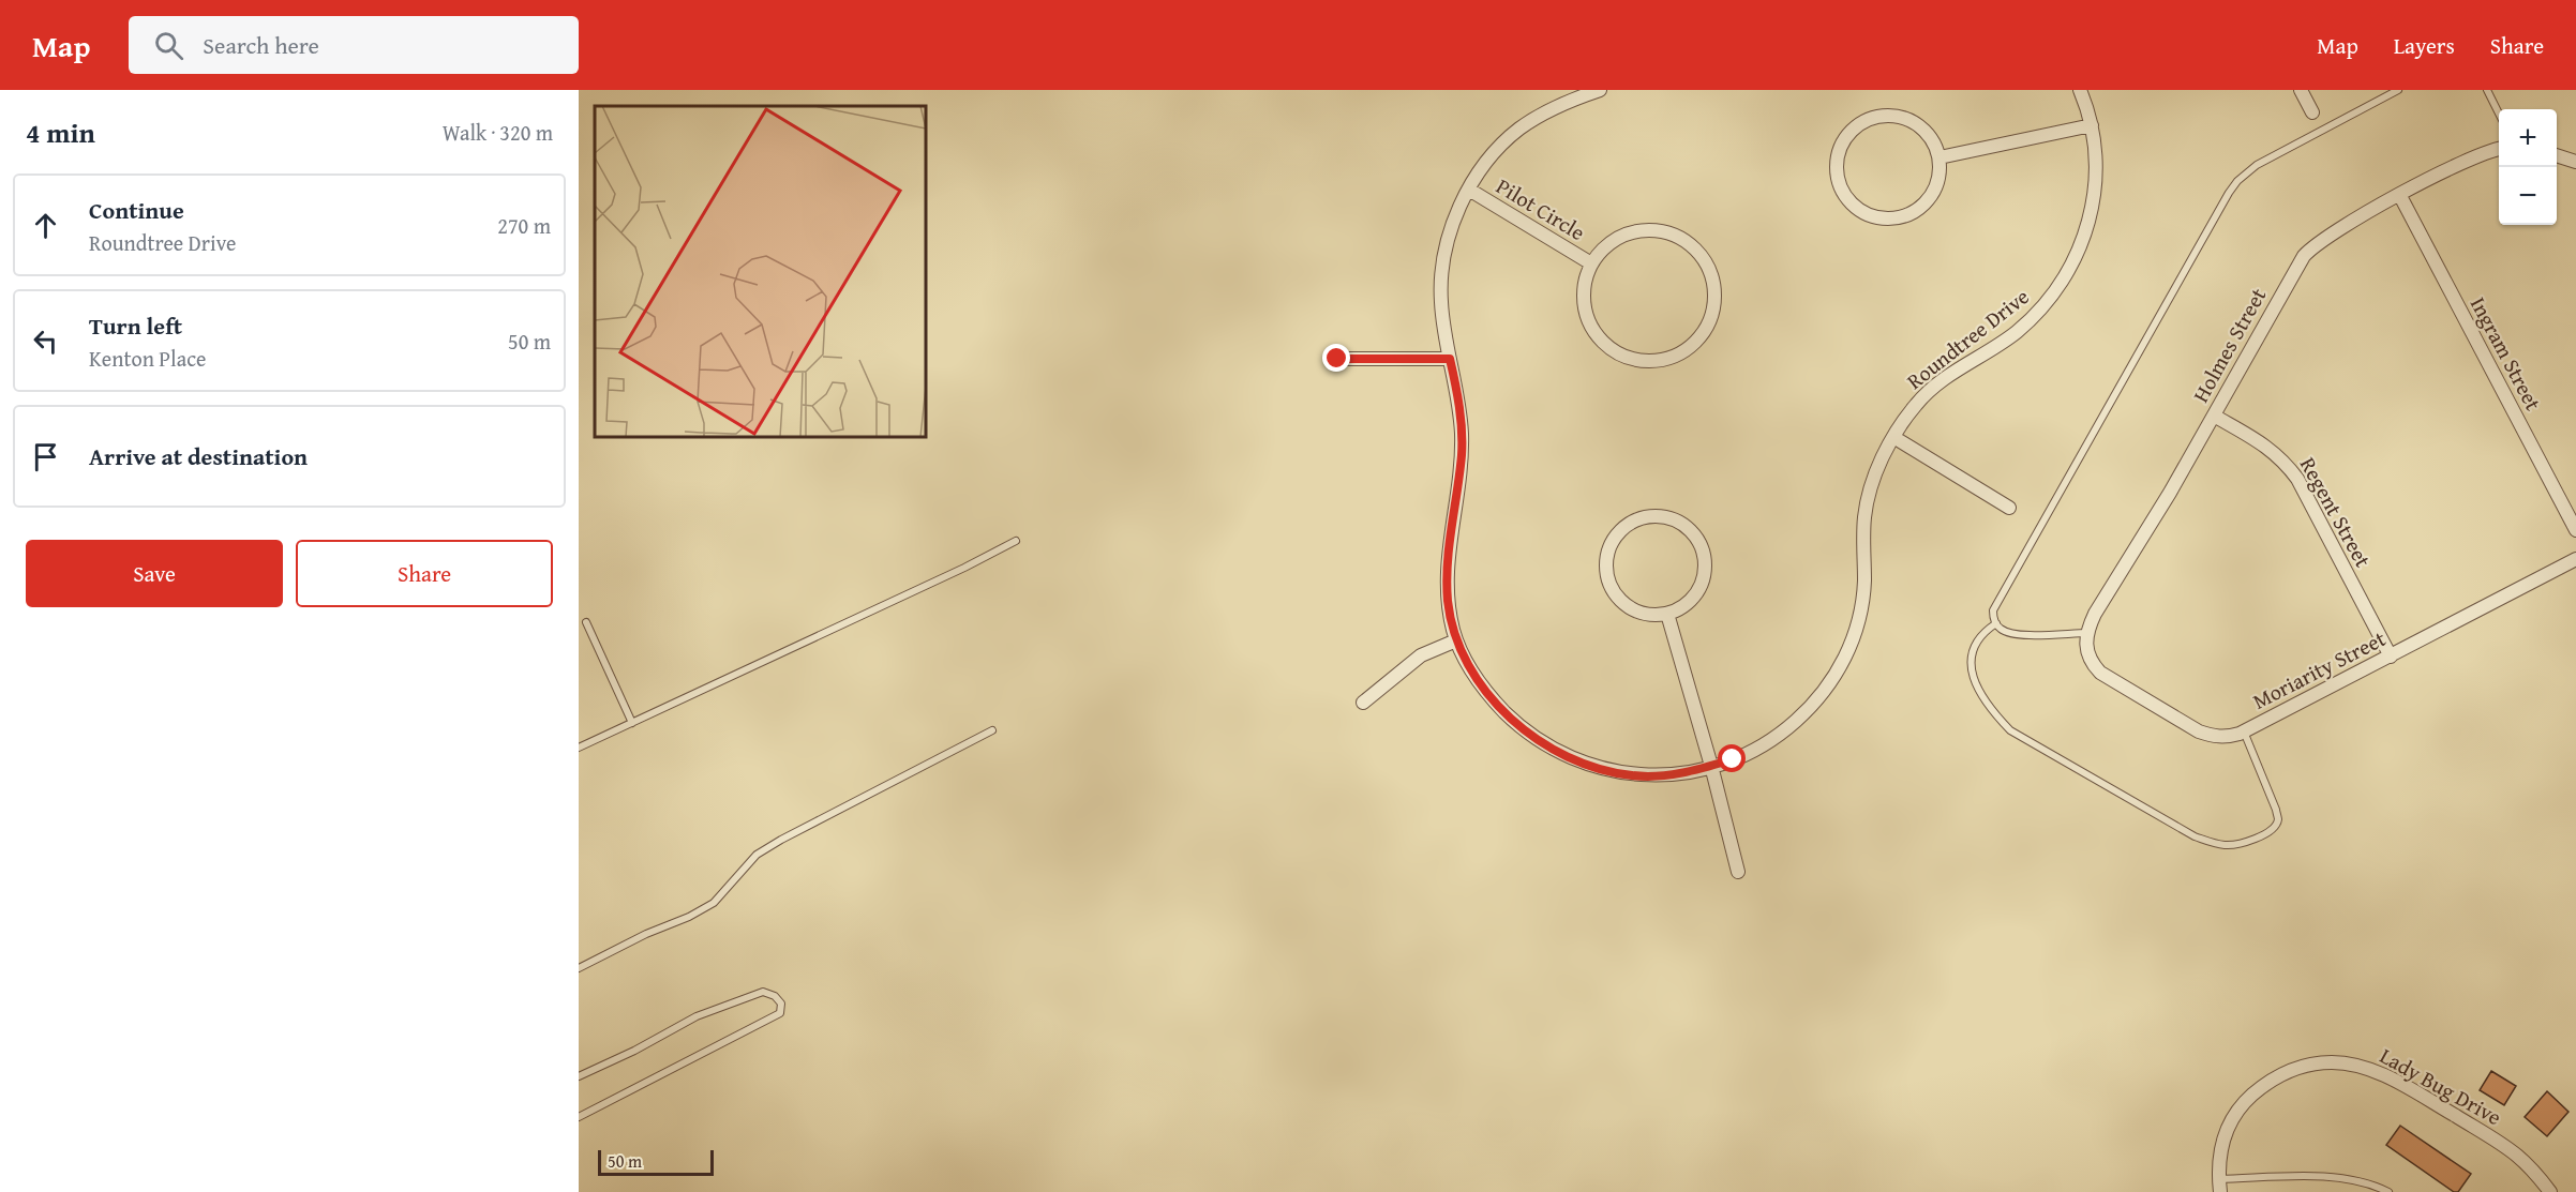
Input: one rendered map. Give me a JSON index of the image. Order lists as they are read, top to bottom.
{
  "streets": {
    "street": [
      "Pilot Circle",
      "Roundtree Drive",
      "Holmes Street",
      "Ingram Street",
      "Regent Street",
      "Moriarity Street",
      "Lady Bug Drive"
    ]
  },
  "crossings": [
    ["Pilot Circle", "Roundtree Drive"],
    ["Holmes Street", "Ingram Street"],
    ["Holmes Street", "Regent Street"],
    ["Holmes Street", "Moriarity Street"],
    ["Regent Street", "Moriarity Street"]
  ],
  "scale_bar": "50 m",
  "page": {
    "header": "Map",
    "search": "Search here",
    "nav": ["Map", "Layers", "Share"],
    "heading": ["4 min", "Walk · 320 m"],
    "map_buttons": ["+", "−"],
    "list": [
      ["Continue", "Roundtree Drive", "270 m"],
      ["Turn left", "Kenton Place", "50 m"],
      "Arrive at destination"
    ],
    "buttons": ["Save", "Share"],
    "scale": "50 m"
  }
}
